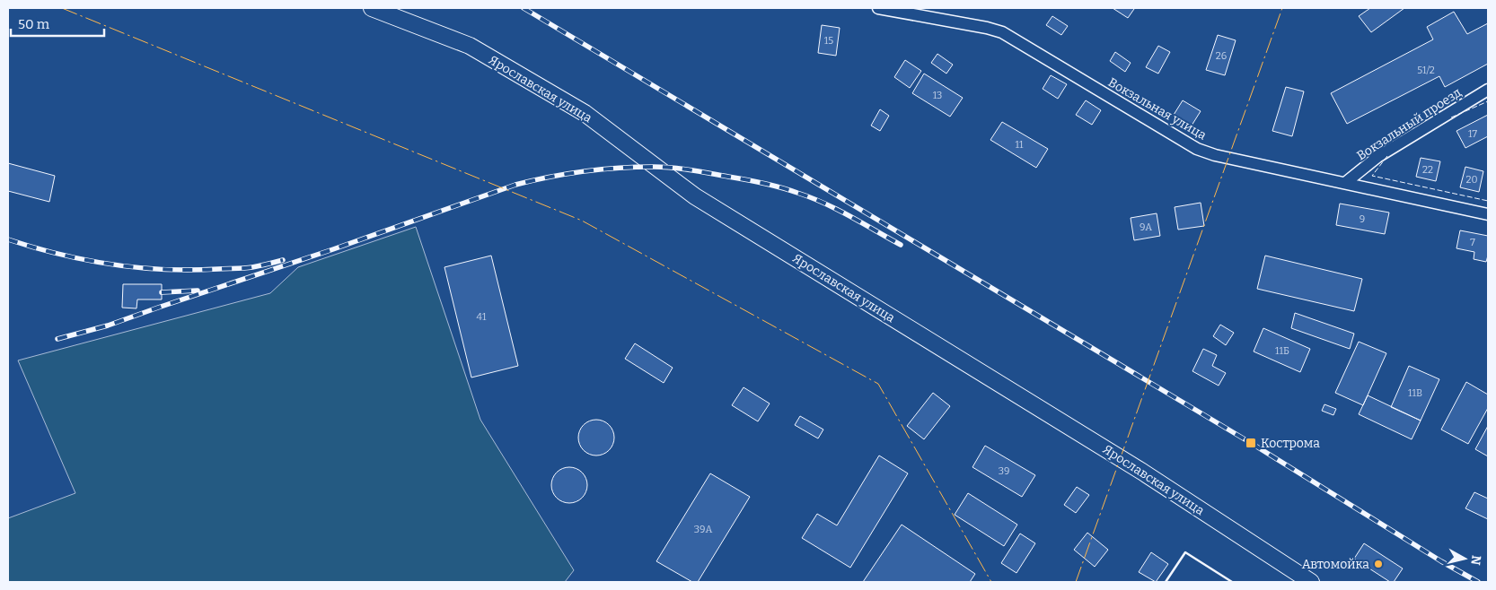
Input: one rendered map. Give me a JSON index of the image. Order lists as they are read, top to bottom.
{
  "streets": {
    "main road": ["Ярославская улица"],
    "street": ["Вокзальная улица", "Вокзальный проезд"]
  },
  "crossings": [
    ["Вокзальная улица", "Вокзальный проезд"]
  ],
  "places": {
    "transit": ["Кострома"],
    "other": ["Автомойка"]
  },
  "house_numbers": [
    "15",
    "26",
    "51/2",
    "13",
    "17",
    "11",
    "22",
    "20",
    "9",
    "9А",
    "7",
    "41",
    "11Б",
    "11В",
    "39",
    "39А"
  ],
  "scale_bar": "50 m",
  "north": "right"
}
